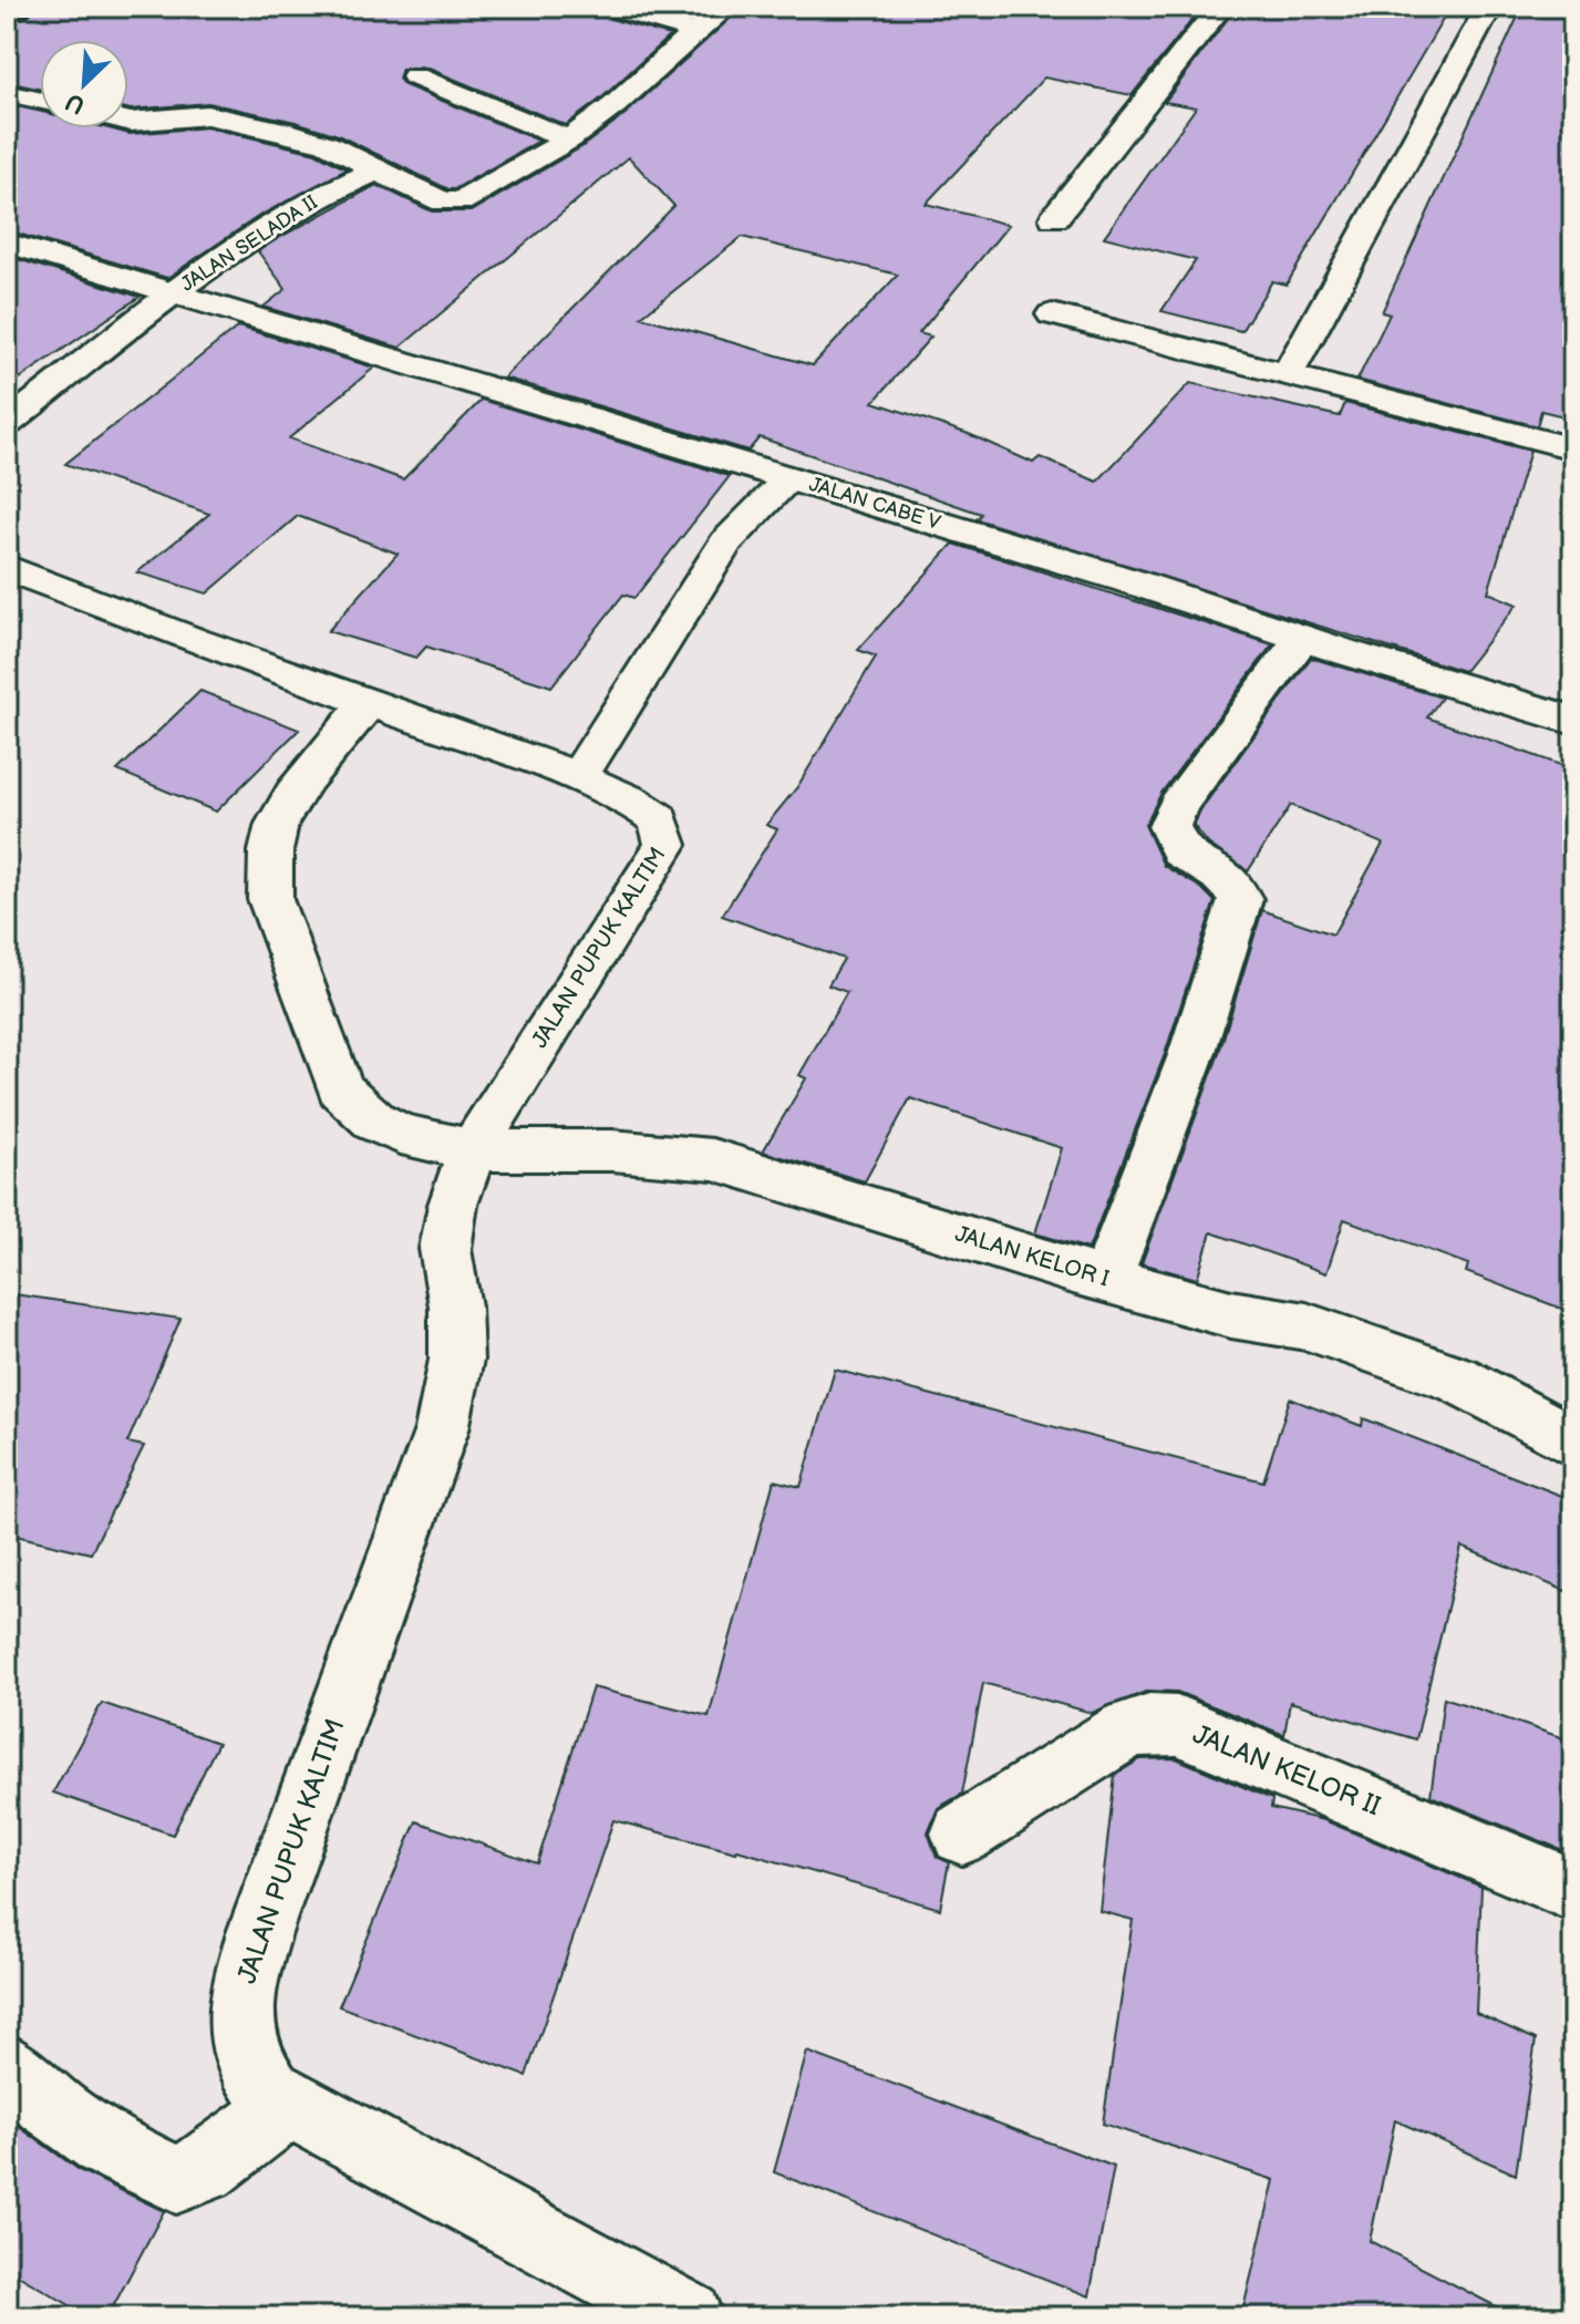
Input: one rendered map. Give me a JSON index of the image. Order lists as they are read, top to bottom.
{
  "streets": {
    "street": [
      "JALAN SELADA II",
      "JALAN CABE V",
      "JALAN PUPUK KALTIM",
      "JALAN KELOR I",
      "JALAN KELOR II"
    ]
  },
  "crossings": [
    ["JALAN SELADA II", "JALAN CABE V"],
    ["JALAN PUPUK KALTIM", "JALAN KELOR I"]
  ],
  "north": "bottom left"
}
